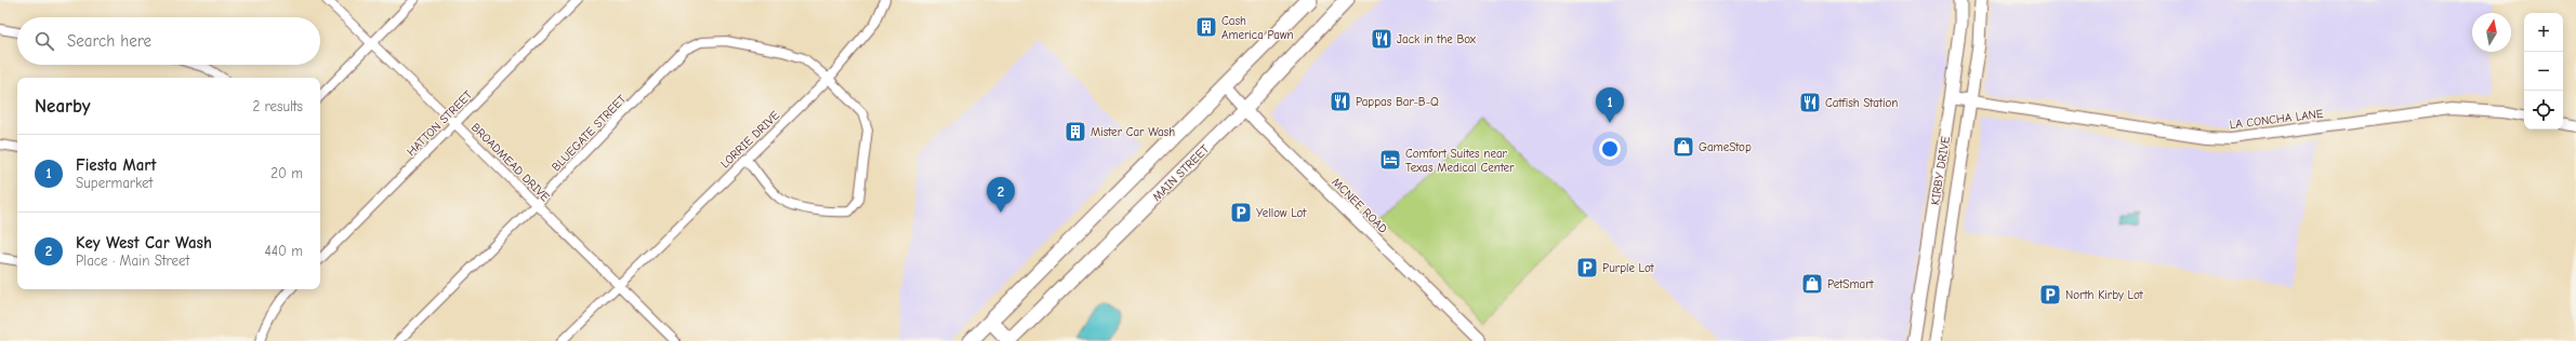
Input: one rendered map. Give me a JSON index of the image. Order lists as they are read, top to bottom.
{
  "streets": {
    "main road": ["KIRBY DRIVE", "MAIN STREET"],
    "street": [
      "LA CONCHA LANE",
      "HATTON STREET",
      "BLUEGATE STREET",
      "LORRIE DRIVE",
      "BROADMEAD DRIVE",
      "MCNEE ROAD"
    ]
  },
  "crossings": [
    ["LA CONCHA LANE", "KIRBY DRIVE"],
    ["HATTON STREET", "BROADMEAD DRIVE"],
    ["BLUEGATE STREET", "LORRIE DRIVE"],
    ["BLUEGATE STREET", "BROADMEAD DRIVE"],
    ["LORRIE DRIVE", "BROADMEAD DRIVE"],
    ["MAIN STREET", "MCNEE ROAD"]
  ],
  "places": {
    "building": ["Cash America Pawn", "Mister Car Wash"],
    "restaurant": ["Jack in the Box", "Pappas Bar-B-Q", "Catfish Station"],
    "shop": ["GameStop", "PetSmart"],
    "hotel": ["Comfort Suites near Texas Medical Center"],
    "parking": ["Yellow Lot", "Purple Lot", "North Kirby Lot"]
  },
  "north": "top",
  "page": {
    "map_buttons": ["+", "−"],
    "search": "Search here",
    "heading": ["Nearby", "2 results"],
    "pins": ["1", "2"],
    "list": [
      {
        "mark": "1",
        "name": "Fiesta Mart",
        "note": "Supermarket",
        "value": "20 m"
      },
      {
        "mark": "2",
        "name": "Key West Car Wash",
        "note": "Place · Main Street",
        "value": "440 m"
      }
    ]
  }
}
